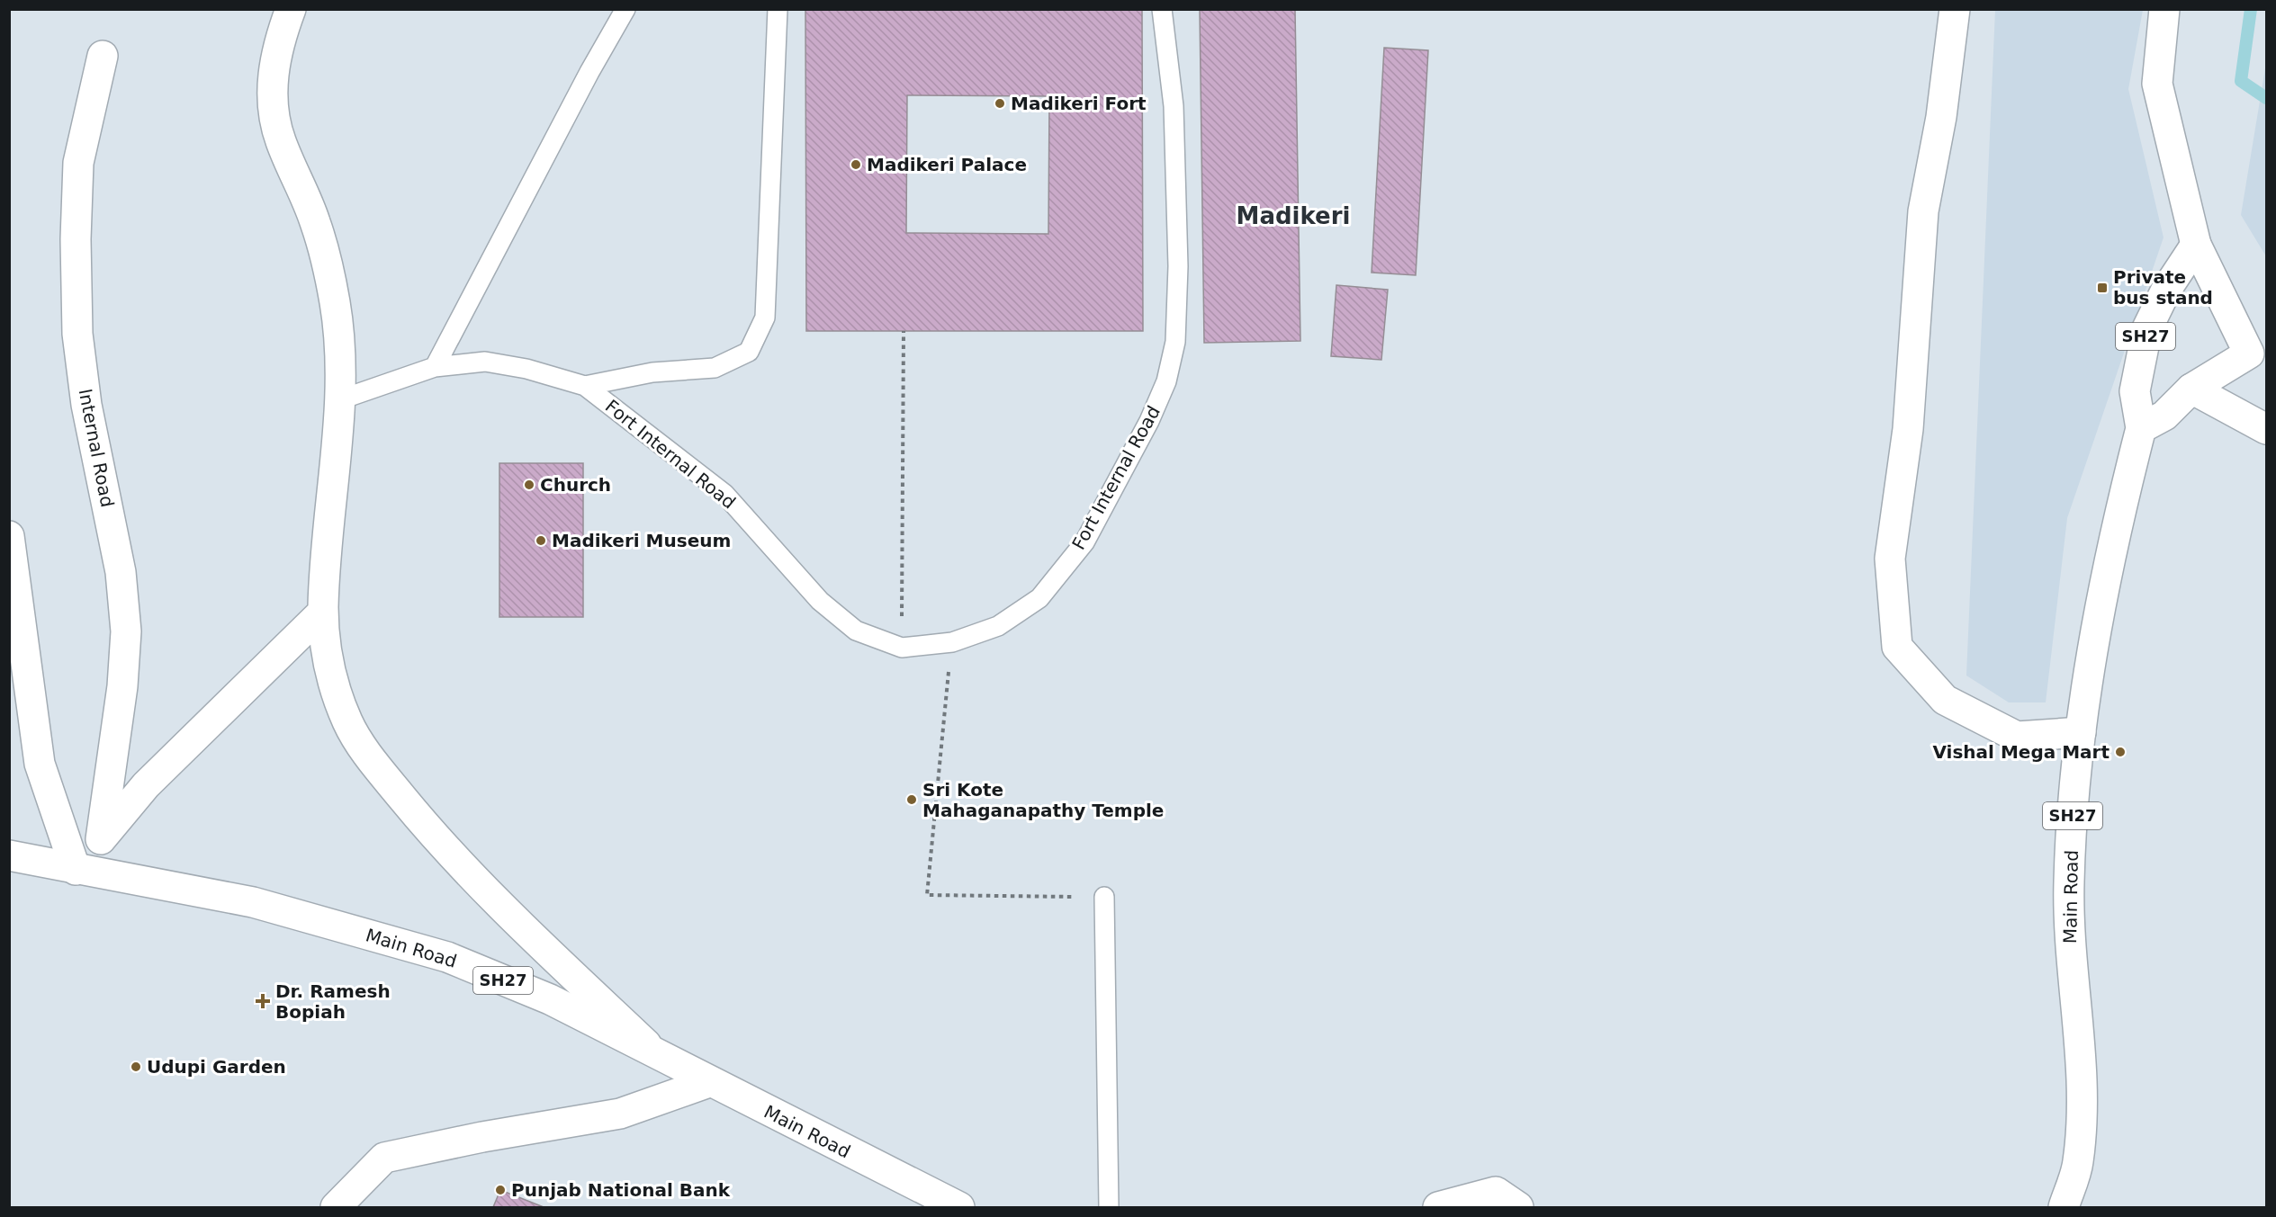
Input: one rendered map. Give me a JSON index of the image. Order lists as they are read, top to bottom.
{
  "streets": {
    "street": ["SH27", "Internal Road", "Main Road"],
    "lane": ["Fort Internal Road"]
  },
  "crossings": [
    ["SH27", "Main Road"]
  ],
  "districts": ["Madikeri"],
  "places": {
    "other": [
      "Madikeri Fort",
      "Madikeri Palace",
      "Church",
      "Madikeri Museum",
      "Vishal Mega Mart",
      "Sri Kote Mahaganapathy Temple",
      "Udupi Garden",
      "Punjab National Bank"
    ],
    "transit": ["Private bus stand"],
    "health": ["Dr. Ramesh Bopiah"]
  }
}
